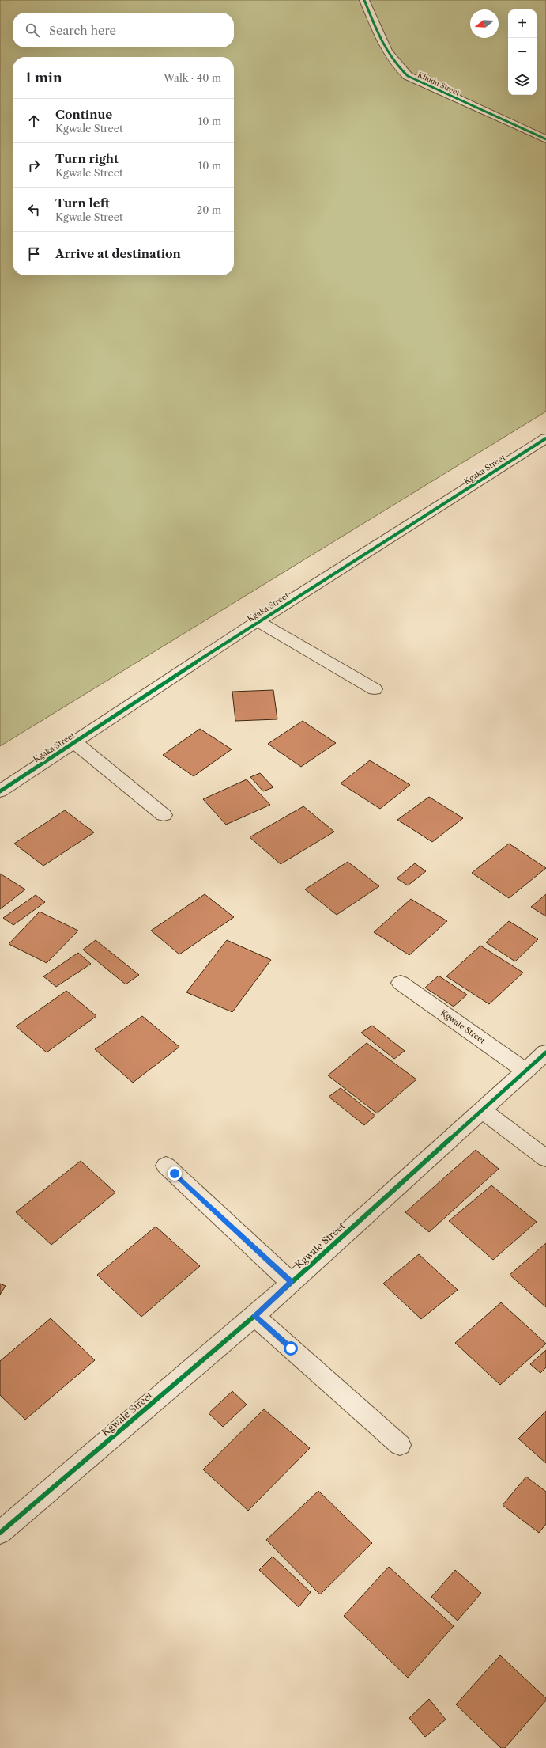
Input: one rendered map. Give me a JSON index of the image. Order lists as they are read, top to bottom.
{
  "streets": {
    "street": ["Khudu Street", "Kgaka Street", "Kgwale Street"]
  },
  "north": "left",
  "page": {
    "map_buttons": ["+", "−"],
    "search": "Search here",
    "heading": ["1 min", "Walk · 40 m"],
    "list": [
      ["Continue", "Kgwale Street", "10 m"],
      ["Turn right", "Kgwale Street", "10 m"],
      ["Turn left", "Kgwale Street", "20 m"],
      "Arrive at destination"
    ]
  }
}
